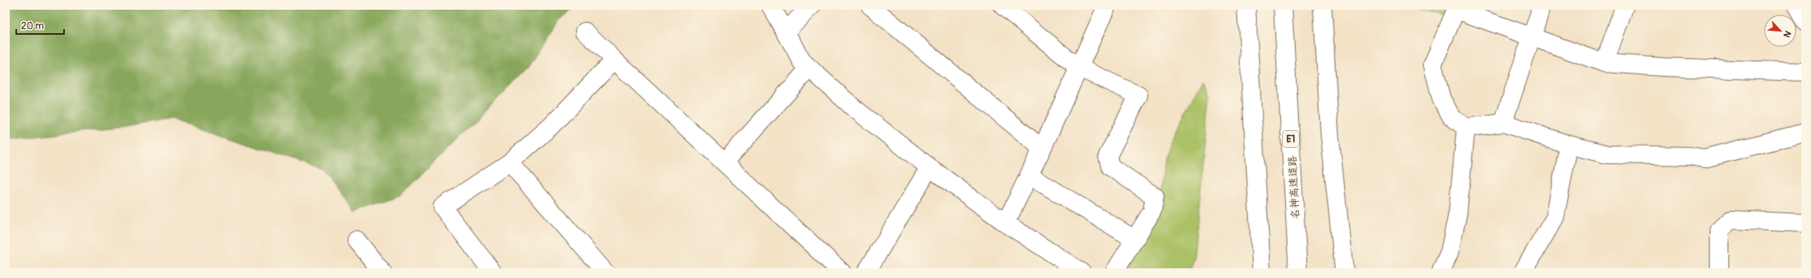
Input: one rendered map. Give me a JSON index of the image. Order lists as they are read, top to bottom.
{
  "streets": {
    "main road": ["E1", "名神高速道路"]
  },
  "scale_bar": "20 m",
  "north": "bottom right"
}
